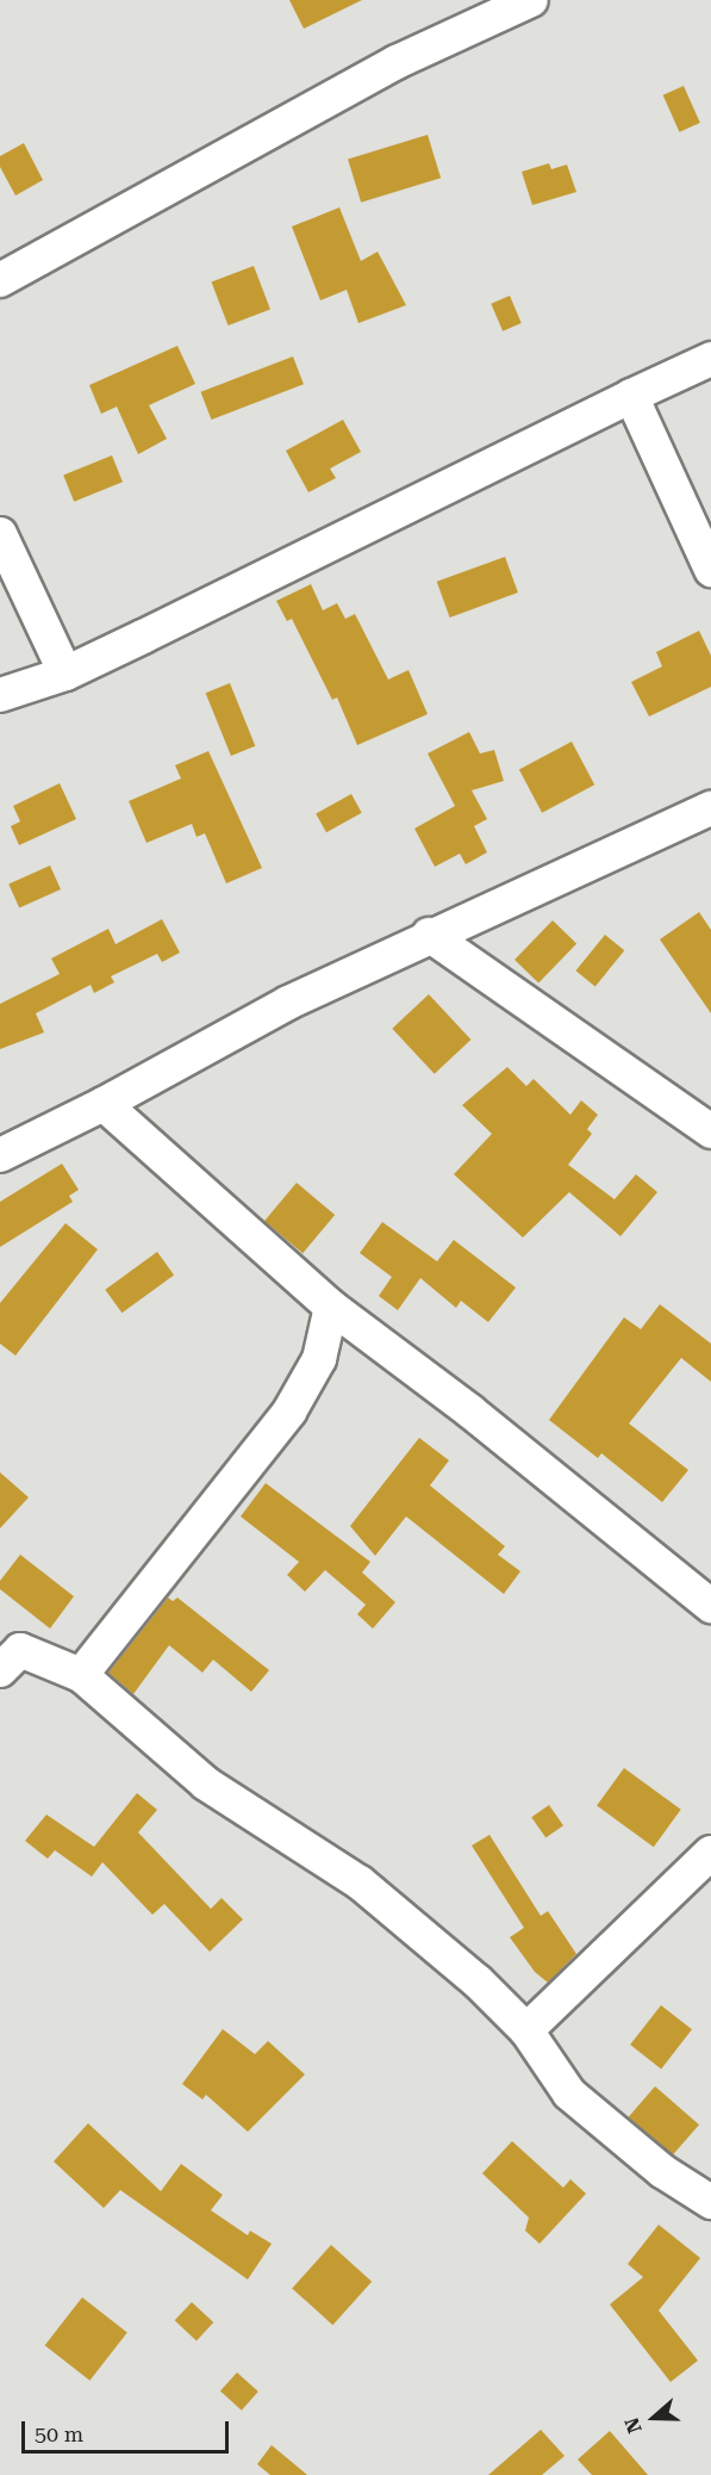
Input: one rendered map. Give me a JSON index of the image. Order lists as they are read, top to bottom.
{
  "scale_bar": "50 m",
  "north": "left"
}
